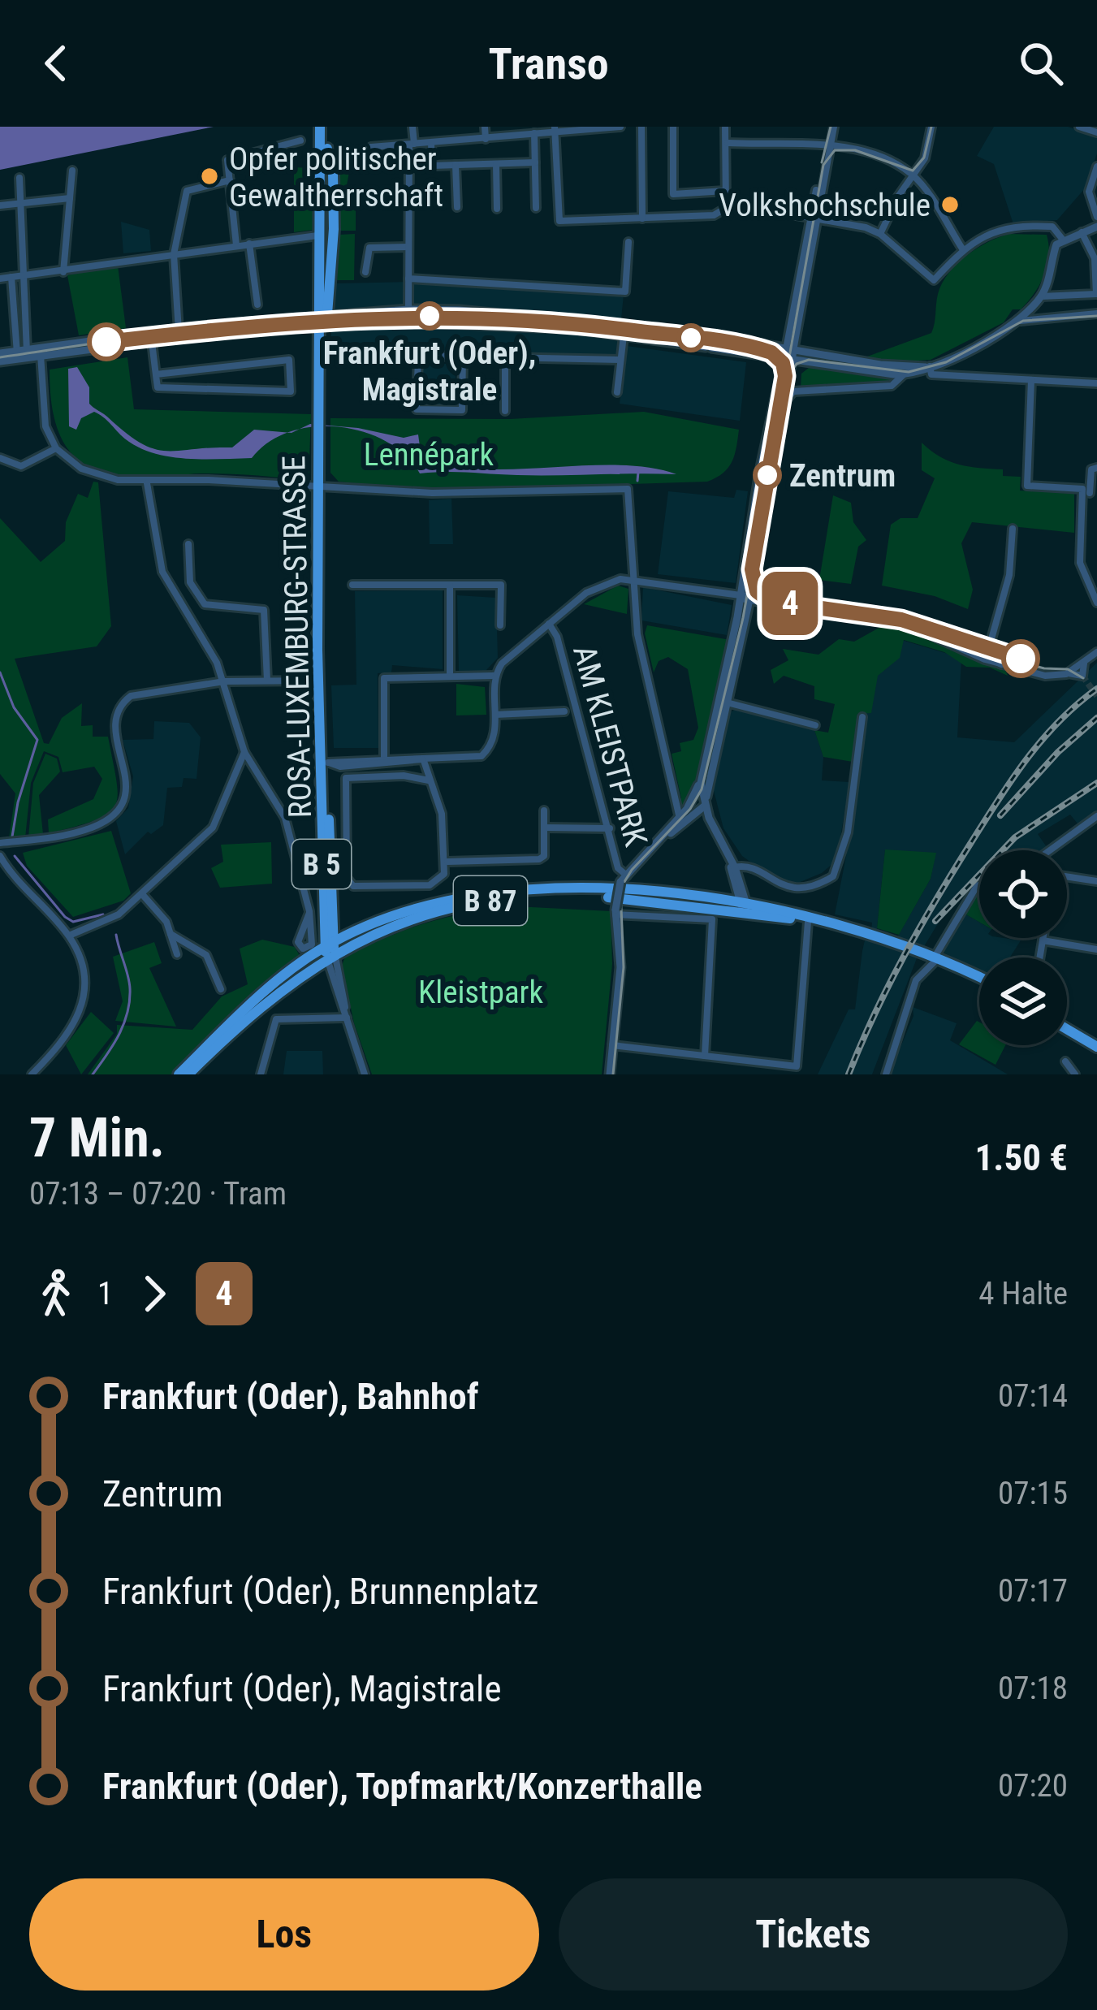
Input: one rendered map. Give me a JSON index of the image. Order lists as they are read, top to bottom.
{
  "streets": {
    "main road": ["ROSA-LUXEMBURG-STRASSE", "B 5", "B 87"],
    "street": ["AM KLEISTPARK"]
  },
  "crossings": [
    ["ROSA-LUXEMBURG-STRASSE", "B 5"],
    ["ROSA-LUXEMBURG-STRASSE", "B 87"]
  ],
  "parks": ["Lennépark", "Kleistpark"],
  "places": [
    "Opfer politischer Gewaltherrschaft",
    "Volkshochschule",
    "Frankfurt (Oder), Magistrale",
    "Zentrum"
  ],
  "lines": ["tram line 4"],
  "page": {
    "header": "Transo",
    "on_map": "4",
    "heading": ["7 Min.", "07:13 – 07:20 · Tram", "1.50 €"],
    "legs": ["1", "4", "4 Halte"],
    "list": [
      {
        "name": "Frankfurt (Oder), Bahnhof",
        "value": "07:14"
      },
      {
        "name": "Zentrum",
        "value": "07:15"
      },
      {
        "name": "Frankfurt (Oder), Brunnenplatz",
        "value": "07:17"
      },
      {
        "name": "Frankfurt (Oder), Magistrale",
        "value": "07:18"
      },
      {
        "name": "Frankfurt (Oder), Topfmarkt/Konzerthalle",
        "value": "07:20"
      }
    ],
    "buttons": ["Los", "Tickets"]
  }
}
